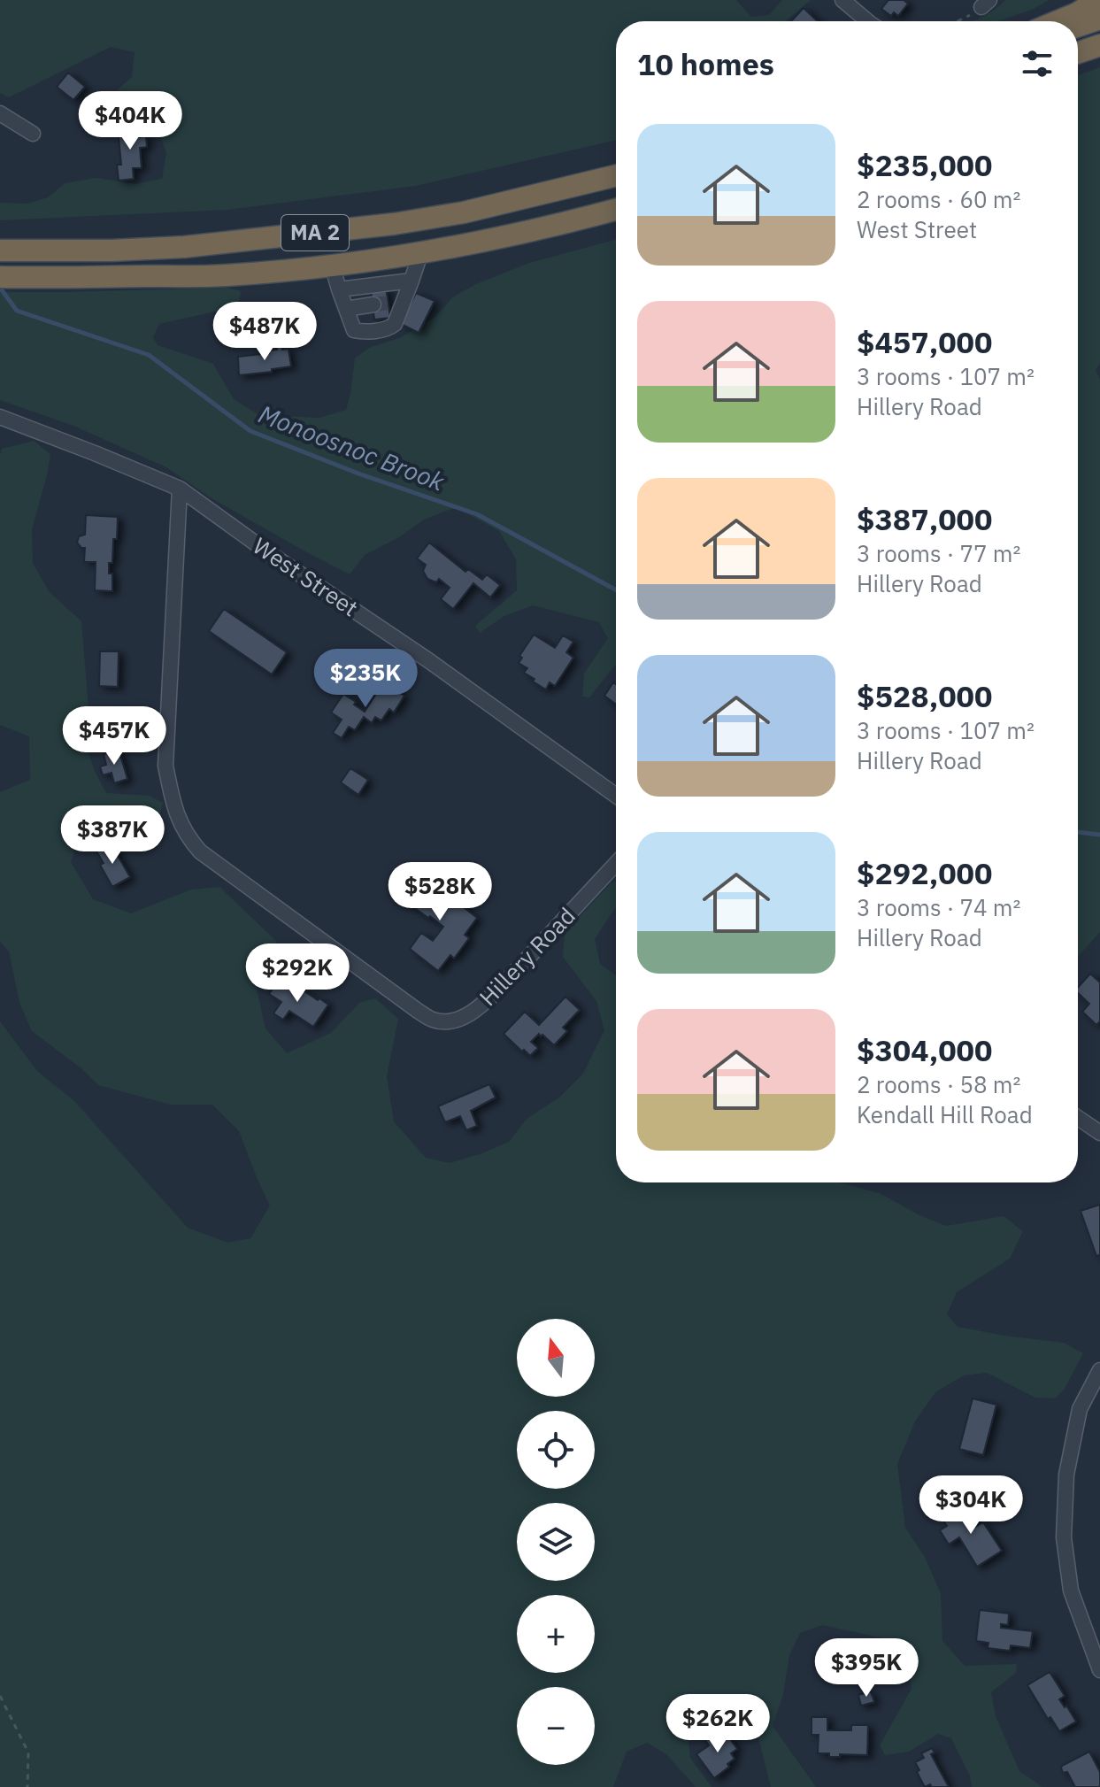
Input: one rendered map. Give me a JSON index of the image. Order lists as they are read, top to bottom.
{
  "streets": {
    "highway": ["MA 2"],
    "street": ["West Street", "Hillery Road"]
  },
  "crossings": [
    ["West Street", "Hillery Road"]
  ],
  "water": ["Monoosnoc Brook"],
  "north": "top",
  "page": {
    "heading": "10 homes",
    "price": [
      "$404K",
      "$487K",
      "$235K",
      "$457K",
      "$387K",
      "$528K",
      "$292K",
      "$304K",
      "$395K",
      "$262K"
    ],
    "list": [
      {
        "name": "$235,000",
        "note": "2 rooms · 60 m² · West Street"
      },
      {
        "name": "$457,000",
        "note": "3 rooms · 107 m² · Hillery Road"
      },
      {
        "name": "$387,000",
        "note": "3 rooms · 77 m² · Hillery Road"
      },
      {
        "name": "$528,000",
        "note": "3 rooms · 107 m² · Hillery Road"
      },
      {
        "name": "$292,000",
        "note": "3 rooms · 74 m² · Hillery Road"
      },
      {
        "name": "$304,000",
        "note": "2 rooms · 58 m² · Kendall Hill Road"
      }
    ],
    "map_buttons": ["+", "−"]
  }
}
